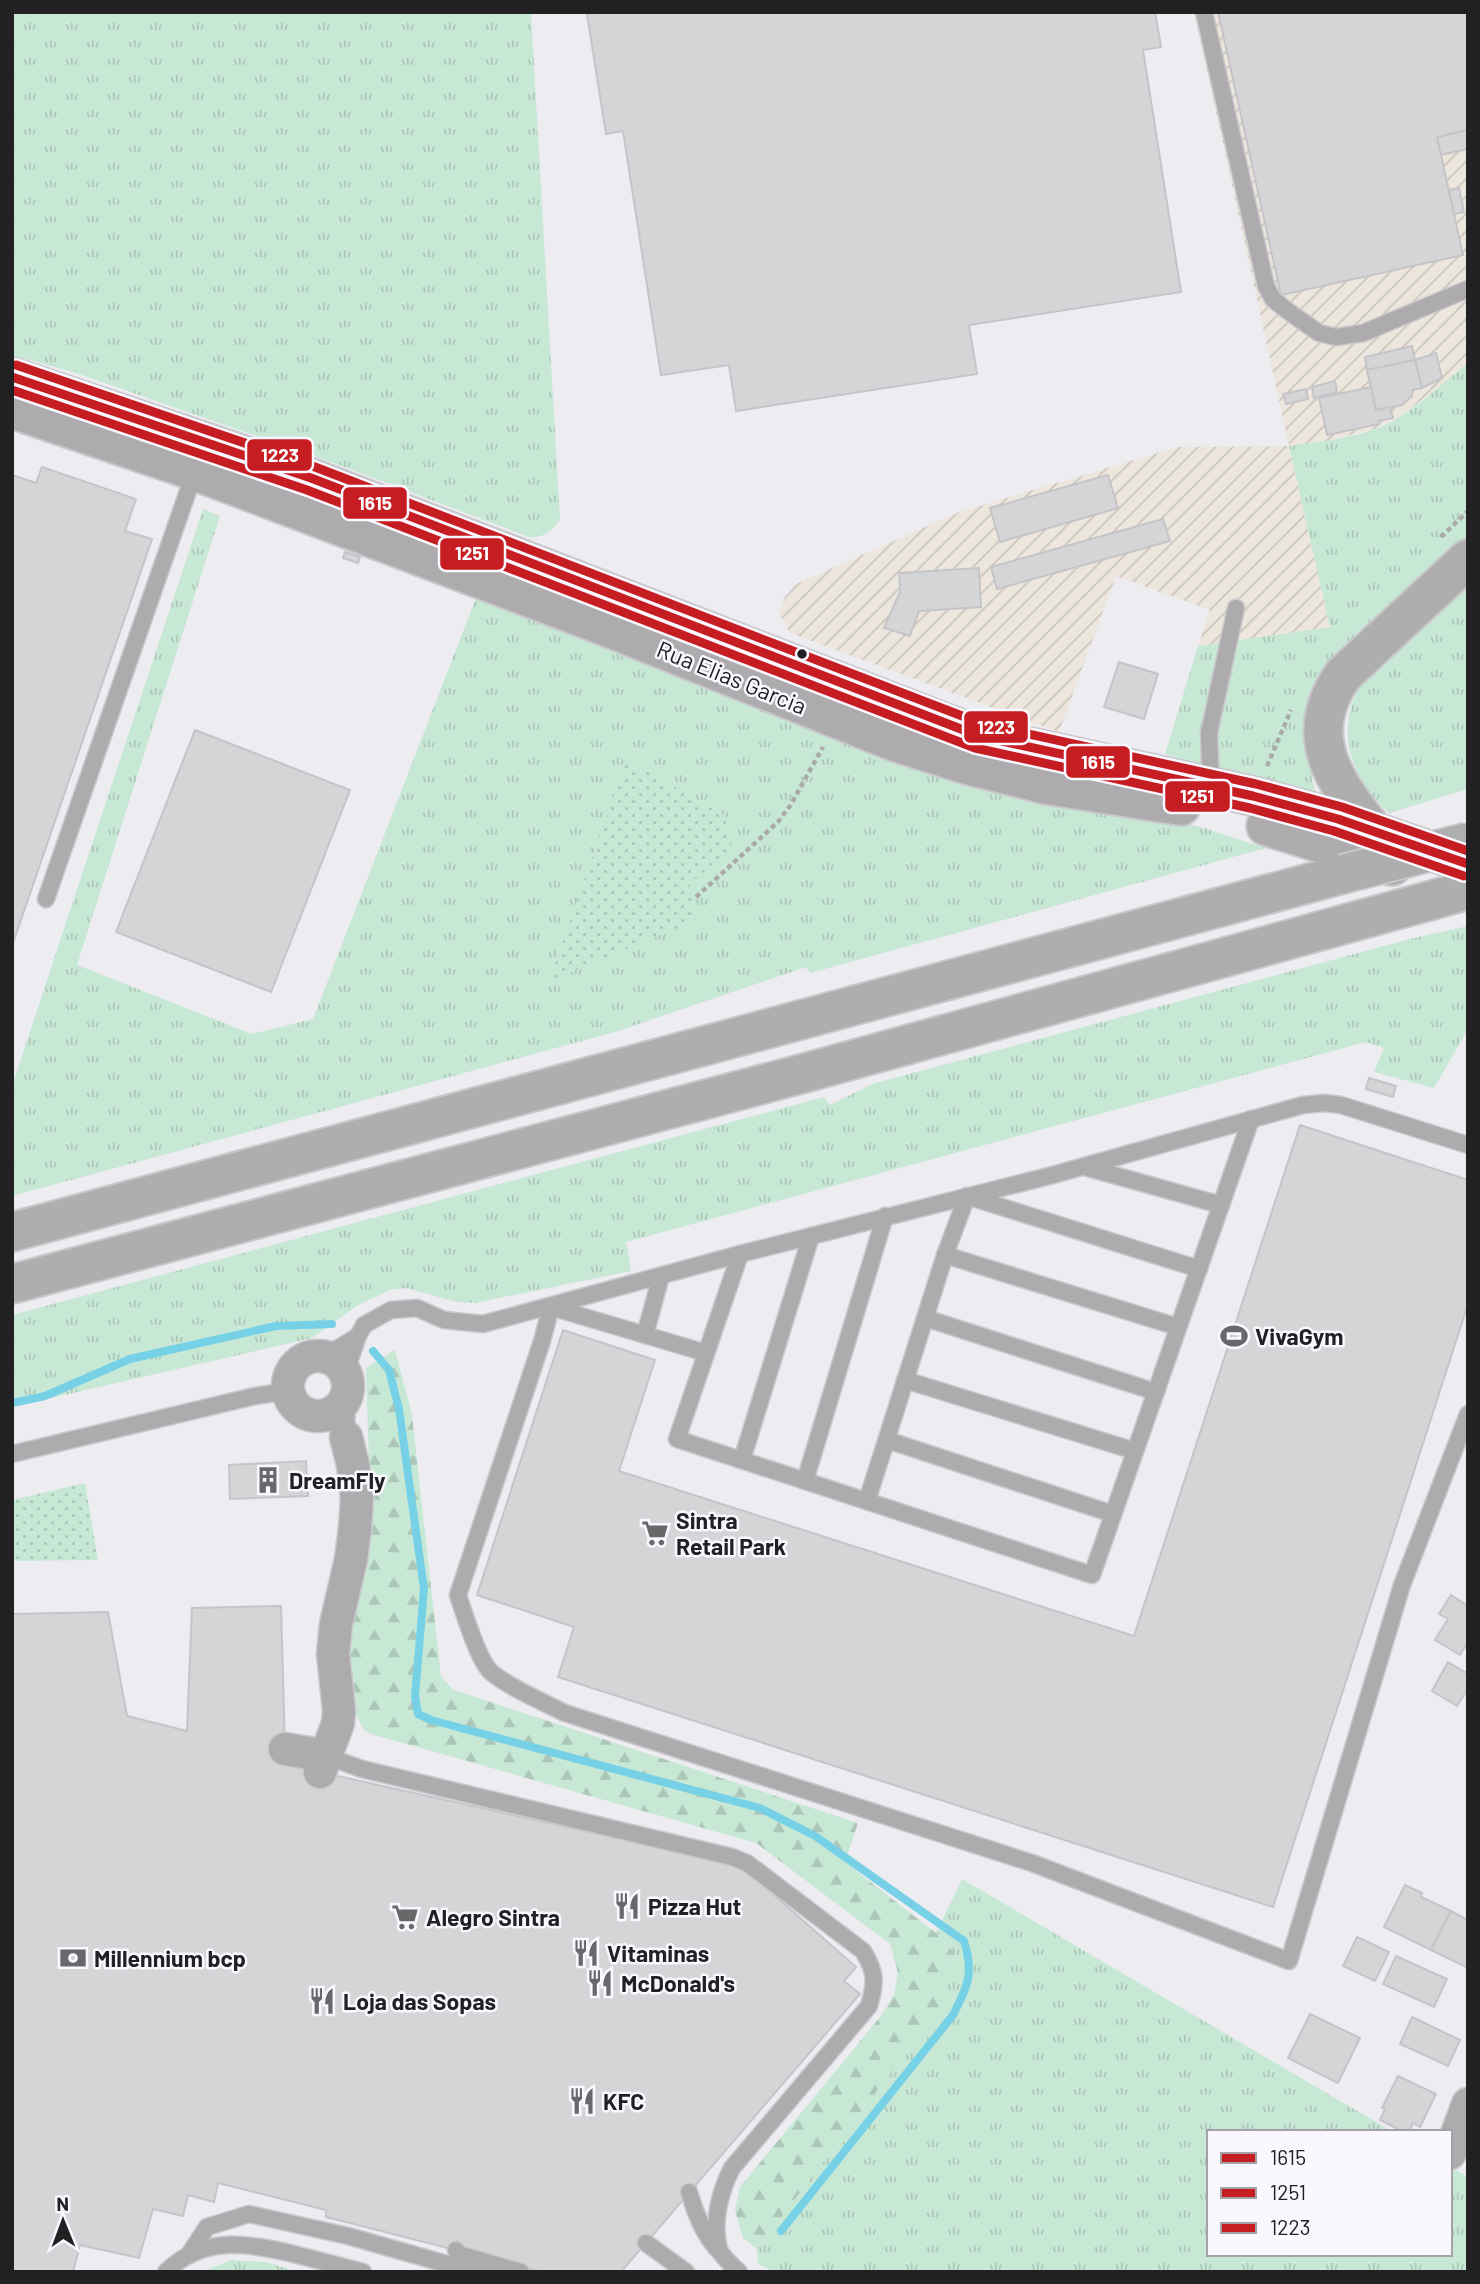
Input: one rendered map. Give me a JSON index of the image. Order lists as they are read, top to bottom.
{
  "streets": {
    "street": ["Rua Elias Garcia"]
  },
  "places": {
    "sports": ["VivaGym"],
    "building": ["DreamFly"],
    "supermarket": ["Sintra Retail Park", "Alegro Sintra"],
    "restaurant": [
      "Pizza Hut",
      "Vitaminas",
      "McDonald's",
      "Loja das Sopas",
      "KFC"
    ],
    "bank": ["Millennium bcp"]
  },
  "lines": ["transit line 1223", "transit line 1615", "transit line 1251"],
  "legend": ["1615", "1251", "1223"],
  "north": "top"
}
